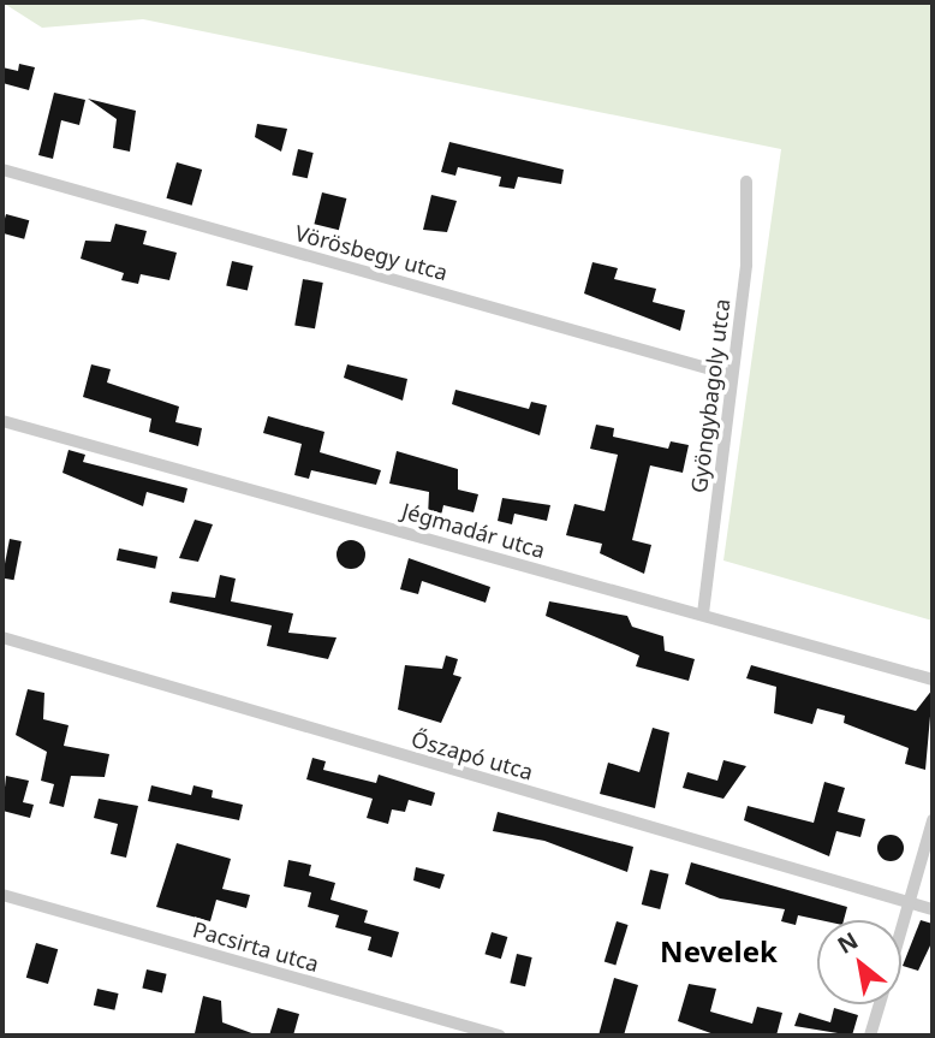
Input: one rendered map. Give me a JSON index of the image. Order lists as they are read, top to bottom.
{
  "streets": {
    "street": [
      "Vörösbegy utca",
      "Gyöngybagoly utca",
      "Jégmadár utca",
      "Őszapó utca",
      "Pacsirta utca"
    ]
  },
  "crossings": [
    ["Vörösbegy utca", "Gyöngybagoly utca"],
    ["Gyöngybagoly utca", "Jégmadár utca"]
  ],
  "districts": ["Nevelek"],
  "north": "top left"
}
